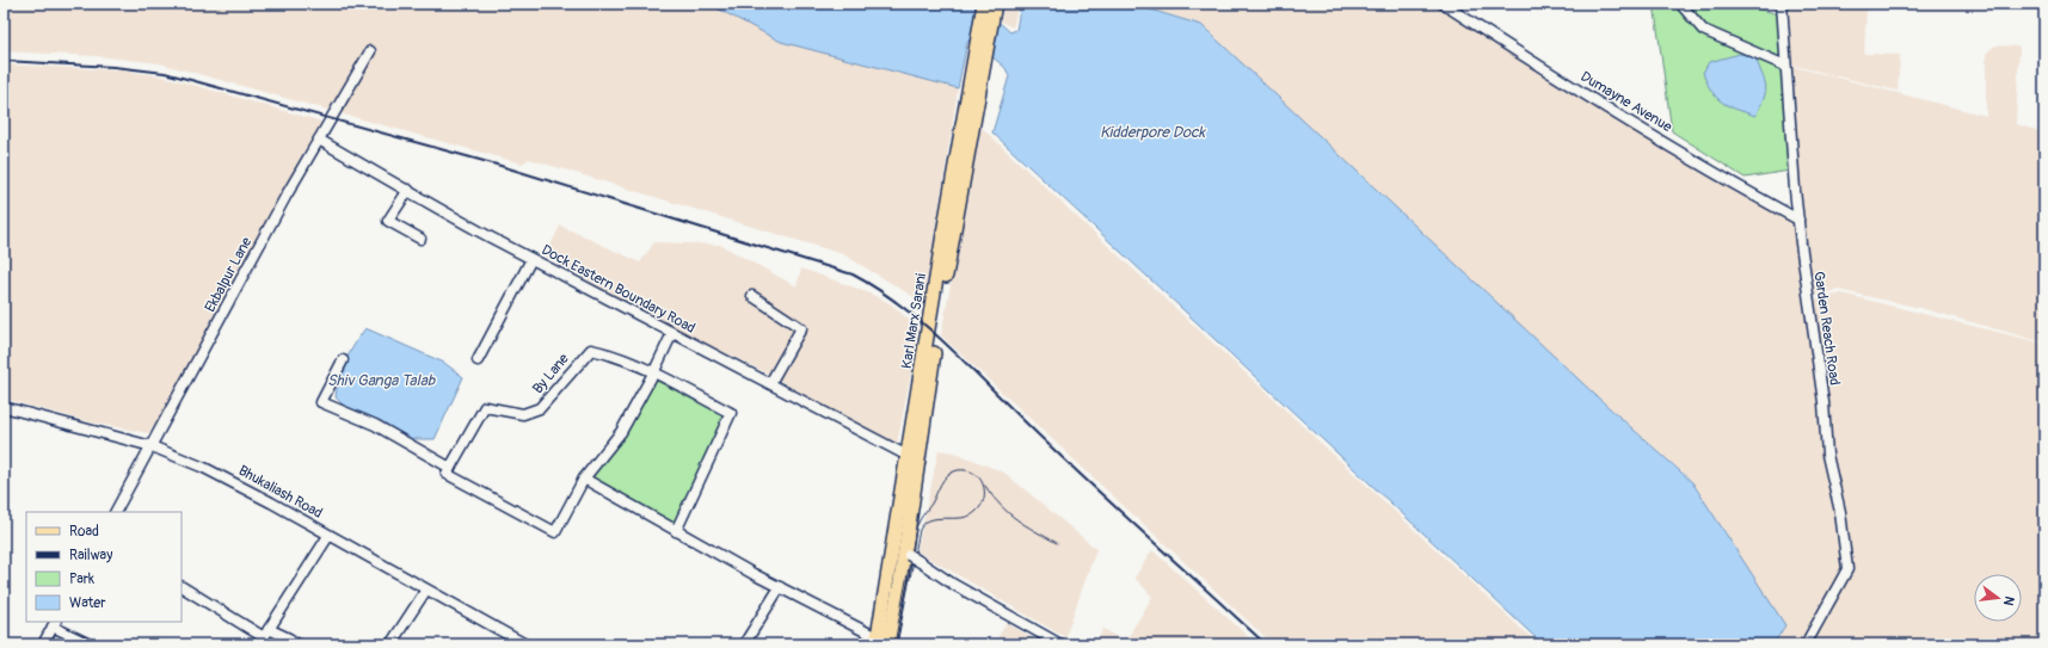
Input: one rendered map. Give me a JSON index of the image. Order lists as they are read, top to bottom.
{
  "streets": {
    "main road": ["Karl Marx Sarani"],
    "street": [
      "Dumayne Avenue",
      "Ekbalpur Lane",
      "Dock Eastern Boundary Road",
      "Garden Reach Road",
      "By Lane",
      "Bhukaliash Road"
    ]
  },
  "crossings": [
    ["Dumayne Avenue", "Garden Reach Road"],
    ["Ekbalpur Lane", "Dock Eastern Boundary Road"],
    ["Ekbalpur Lane", "Bhukaliash Road"],
    ["Dock Eastern Boundary Road", "Karl Marx Sarani"]
  ],
  "water": ["Kidderpore Dock", "Shiv Ganga Talab"],
  "legend": [
    "Road",
    "Railway",
    "Park",
    "Water"
  ],
  "north": "right"
}
